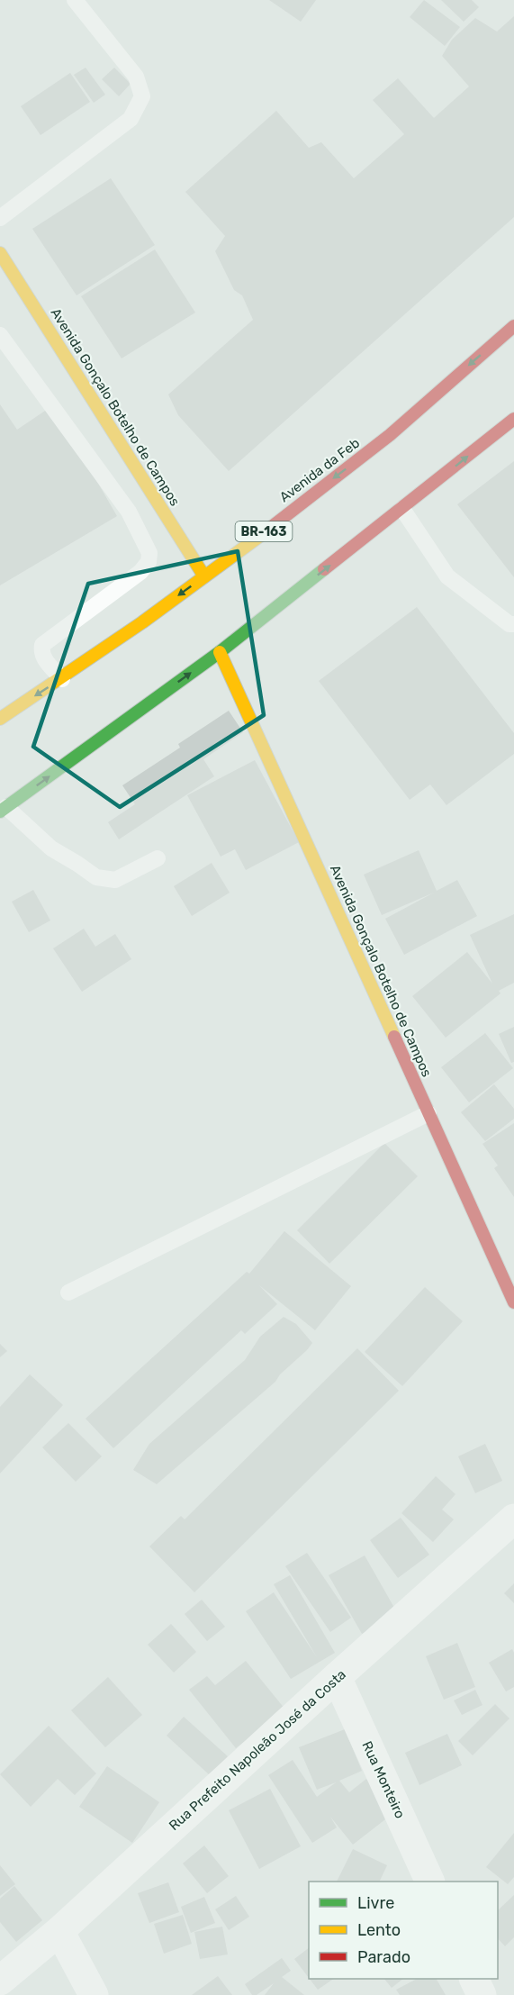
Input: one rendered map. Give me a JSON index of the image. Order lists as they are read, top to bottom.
{
  "streets": {
    "main road": ["Avenida Gonçalo Botelho de Campos", "Avenida da Feb", "BR-163"],
    "street": ["Rua Prefeito Napoleão José da Costa", "Rua Monteiro"]
  },
  "crossings": [
    ["Avenida Gonçalo Botelho de Campos", "Avenida da Feb"],
    ["Rua Prefeito Napoleão José da Costa", "Rua Monteiro"]
  ],
  "legend": ["Livre", "Lento", "Parado"]
}
